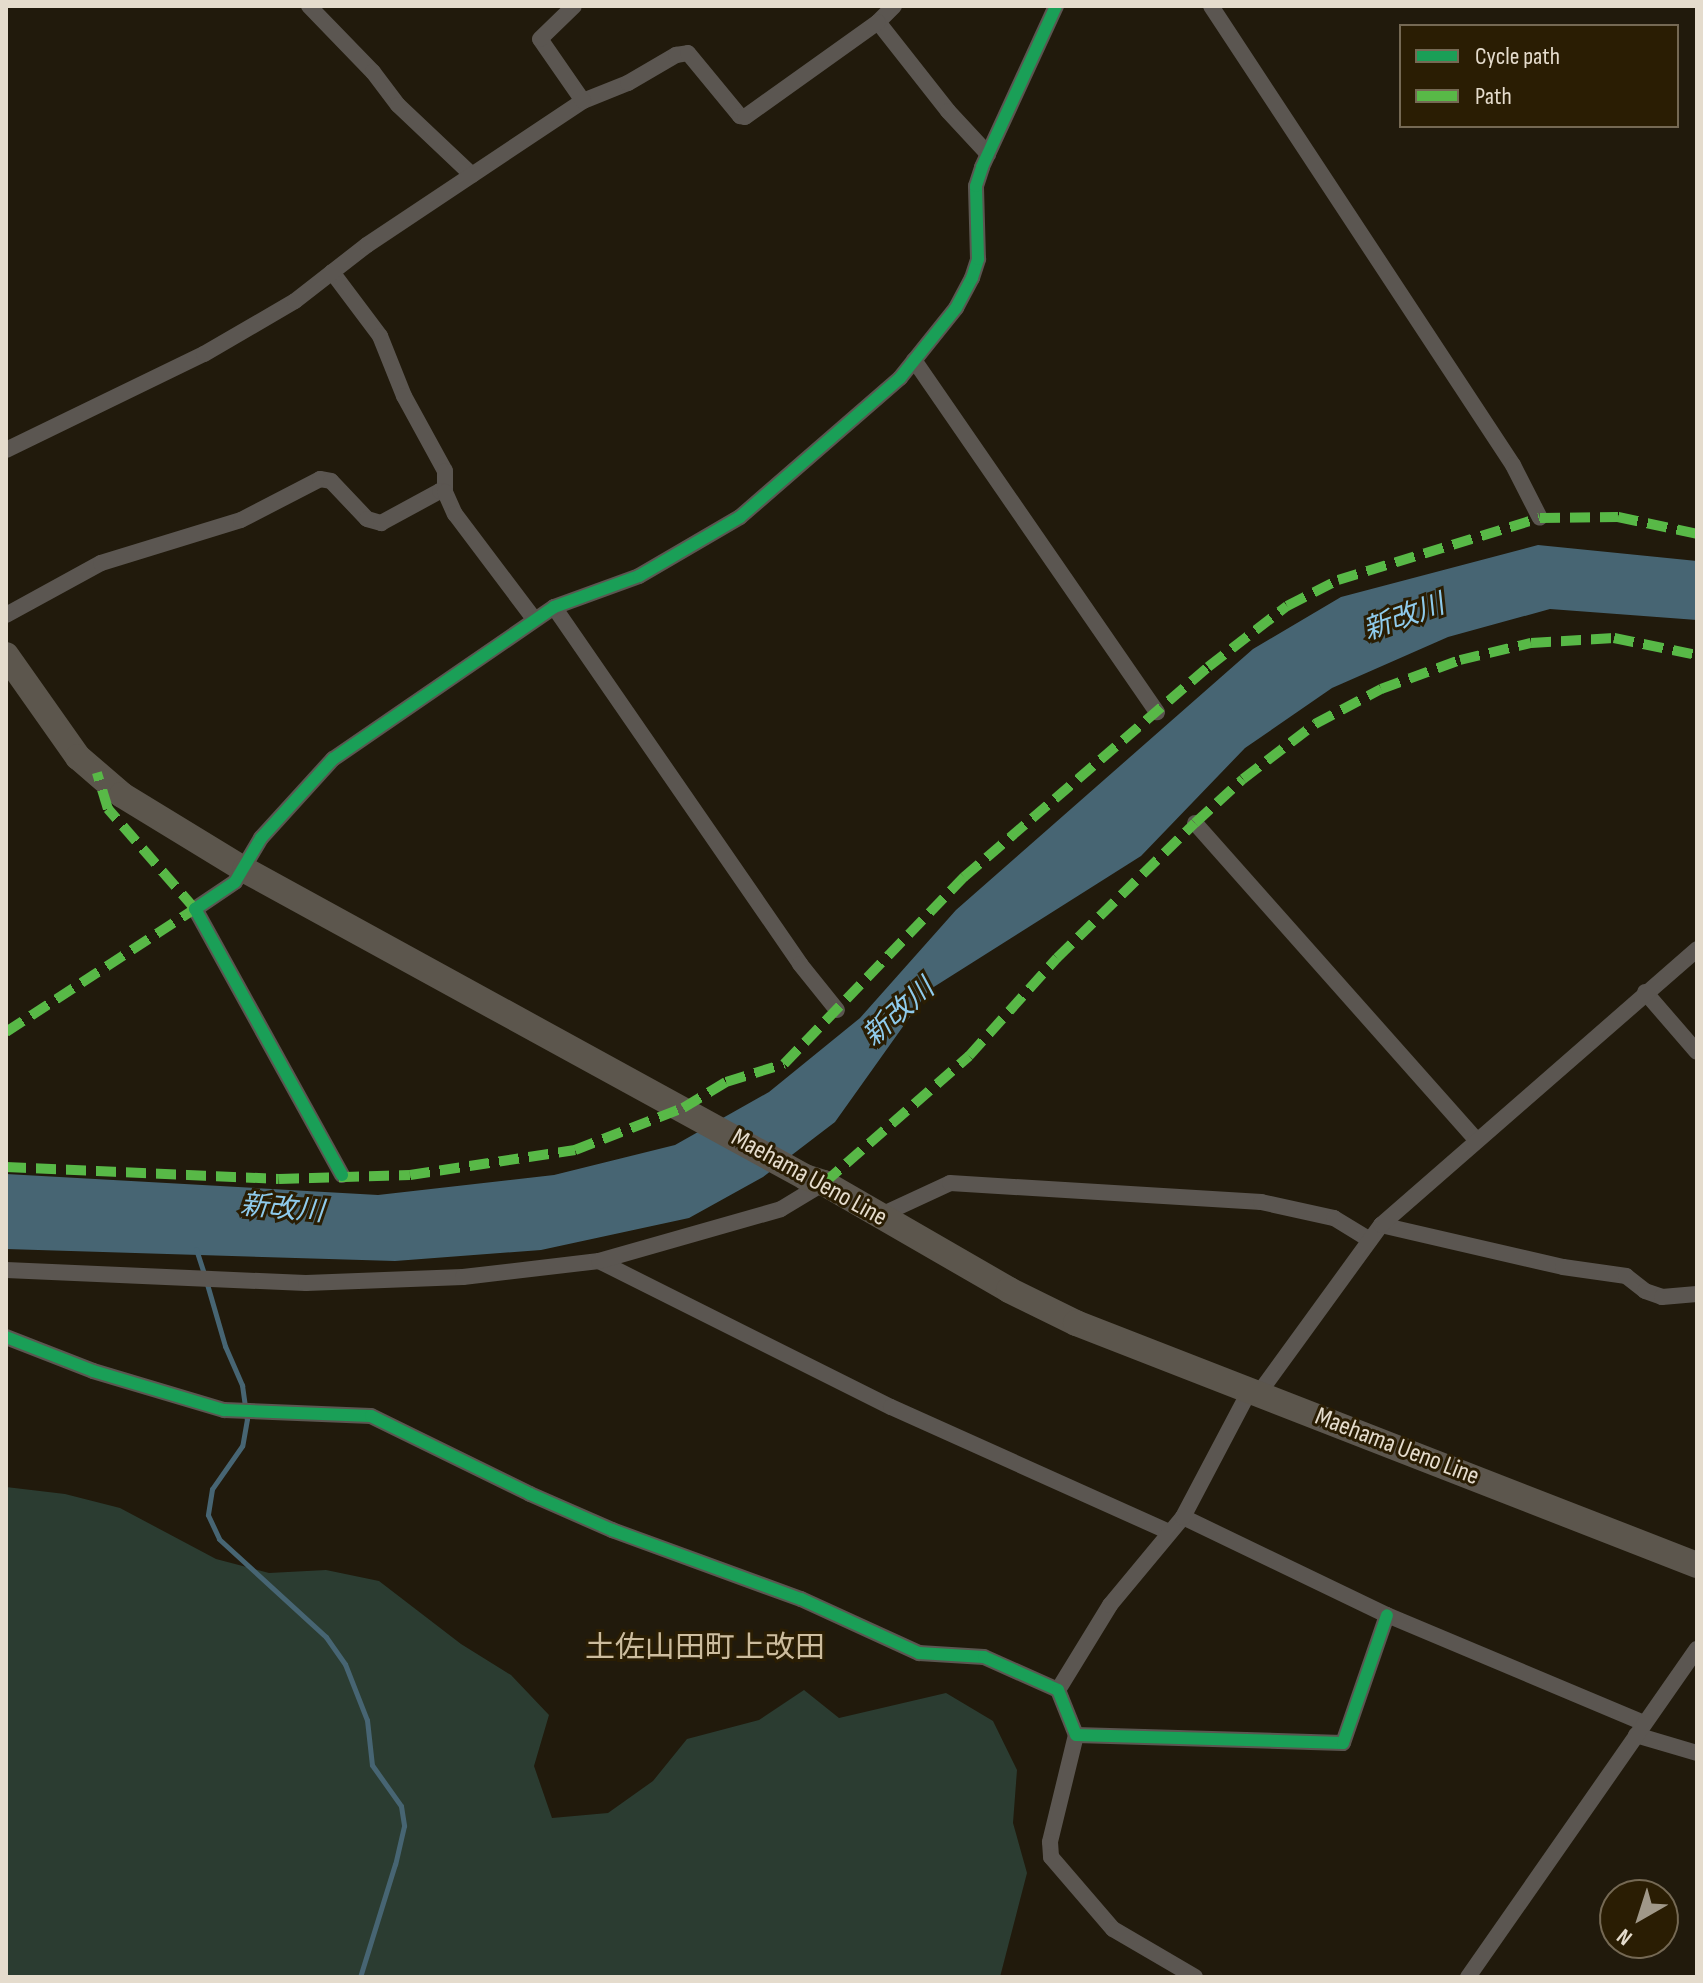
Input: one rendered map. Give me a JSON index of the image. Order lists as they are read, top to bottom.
{
  "streets": {
    "main road": ["Maehama Ueno Line"]
  },
  "districts": ["土佐山田町上改田"],
  "water": ["新改川"],
  "legend": ["Cycle path", "Path"],
  "north": "bottom left"
}
